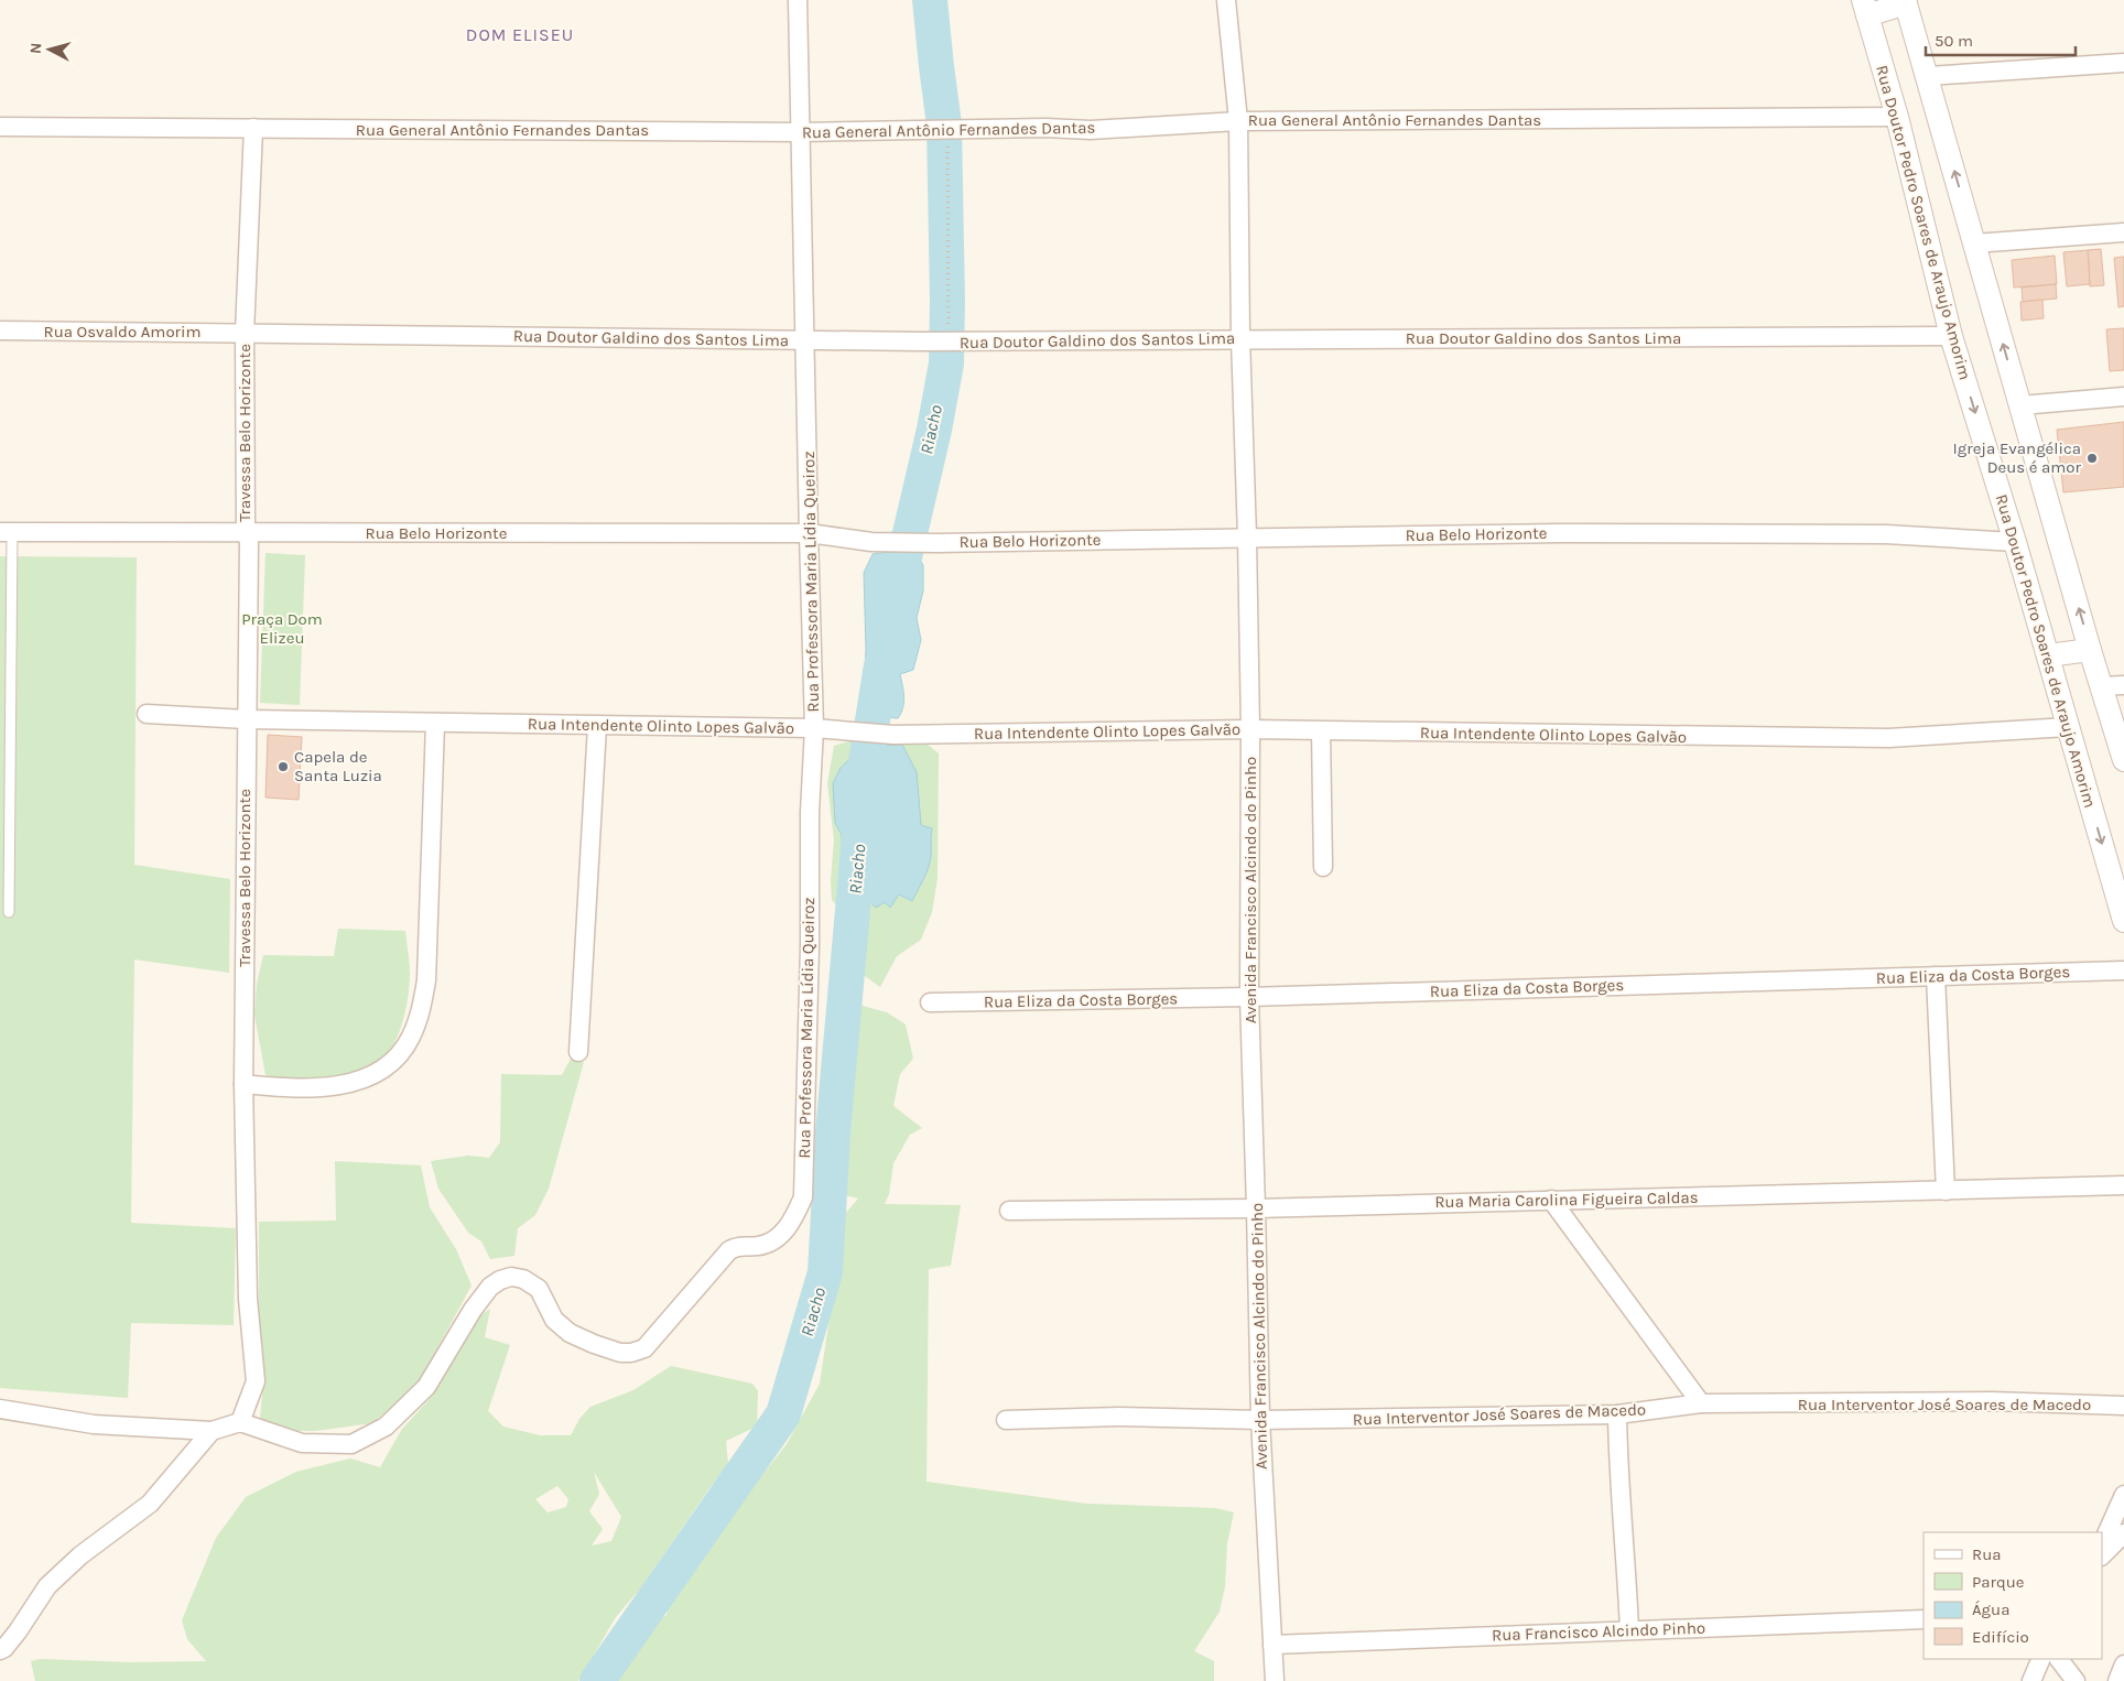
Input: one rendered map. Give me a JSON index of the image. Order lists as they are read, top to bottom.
{
  "streets": {
    "street": [
      "Rua General Antônio Fernandes Dantas",
      "Rua Doutor Pedro Soares de Araujo Amorim",
      "Rua Osvaldo Amorim",
      "Rua Doutor Galdino dos Santos Lima",
      "Travessa Belo Horizonte",
      "Rua Belo Horizonte",
      "Rua Professora Maria Lídia Queiroz",
      "Rua Intendente Olinto Lopes Galvão",
      "Avenida Francisco Alcindo do Pinho",
      "Rua Eliza da Costa Borges",
      "Rua Maria Carolina Figueira Caldas",
      "Rua Interventor José Soares de Macedo",
      "Rua Francisco Alcindo Pinho"
    ]
  },
  "crossings": [
    ["Rua General Antônio Fernandes Dantas", "Rua Doutor Pedro Soares de Araujo Amorim"],
    ["Rua General Antônio Fernandes Dantas", "Travessa Belo Horizonte"],
    ["Rua General Antônio Fernandes Dantas", "Rua Professora Maria Lídia Queiroz"],
    ["Rua General Antônio Fernandes Dantas", "Avenida Francisco Alcindo do Pinho"],
    ["Rua Doutor Pedro Soares de Araujo Amorim", "Rua Doutor Galdino dos Santos Lima"],
    ["Rua Doutor Pedro Soares de Araujo Amorim", "Rua Belo Horizonte"],
    ["Rua Doutor Pedro Soares de Araujo Amorim", "Rua Intendente Olinto Lopes Galvão"],
    ["Rua Osvaldo Amorim", "Rua Doutor Galdino dos Santos Lima"],
    ["Rua Osvaldo Amorim", "Travessa Belo Horizonte"],
    ["Rua Doutor Galdino dos Santos Lima", "Travessa Belo Horizonte"],
    ["Rua Doutor Galdino dos Santos Lima", "Rua Professora Maria Lídia Queiroz"],
    ["Rua Doutor Galdino dos Santos Lima", "Avenida Francisco Alcindo do Pinho"],
    ["Travessa Belo Horizonte", "Rua Belo Horizonte"],
    ["Travessa Belo Horizonte", "Rua Professora Maria Lídia Queiroz"],
    ["Travessa Belo Horizonte", "Rua Intendente Olinto Lopes Galvão"],
    ["Rua Belo Horizonte", "Rua Professora Maria Lídia Queiroz"],
    ["Rua Belo Horizonte", "Avenida Francisco Alcindo do Pinho"],
    ["Rua Professora Maria Lídia Queiroz", "Rua Intendente Olinto Lopes Galvão"],
    ["Rua Intendente Olinto Lopes Galvão", "Avenida Francisco Alcindo do Pinho"],
    ["Avenida Francisco Alcindo do Pinho", "Rua Eliza da Costa Borges"],
    ["Avenida Francisco Alcindo do Pinho", "Rua Maria Carolina Figueira Caldas"],
    ["Avenida Francisco Alcindo do Pinho", "Rua Interventor José Soares de Macedo"],
    ["Avenida Francisco Alcindo do Pinho", "Rua Francisco Alcindo Pinho"]
  ],
  "districts": ["DOM ELISEU"],
  "water": ["Riacho"],
  "parks": ["Praça Dom Elizeu"],
  "places": ["Igreja Evangélica Deus é amor", "Capela de Santa Luzia"],
  "legend": [
    "Rua",
    "Parque",
    "Água",
    "Edifício"
  ],
  "scale_bar": "50 m",
  "north": "left"
}
